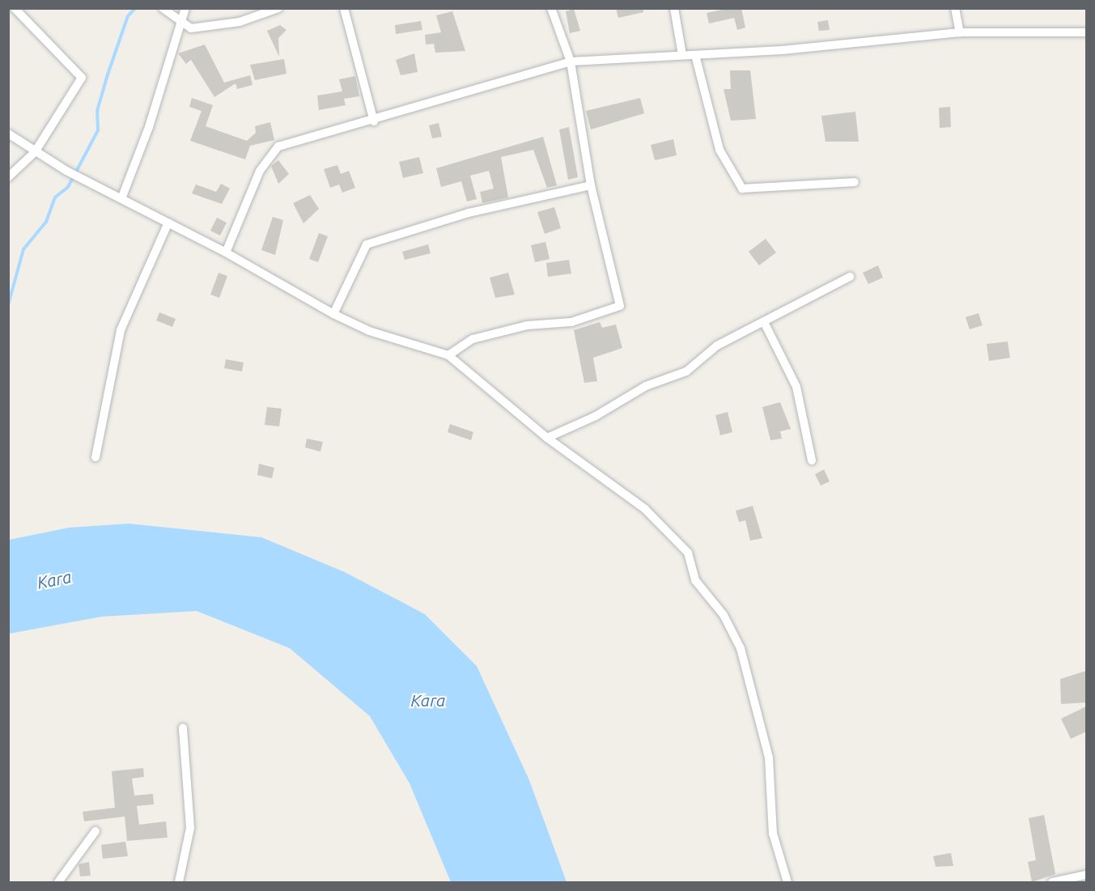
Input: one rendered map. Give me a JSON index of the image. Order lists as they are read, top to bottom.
{
  "water": ["Kara"]
}
